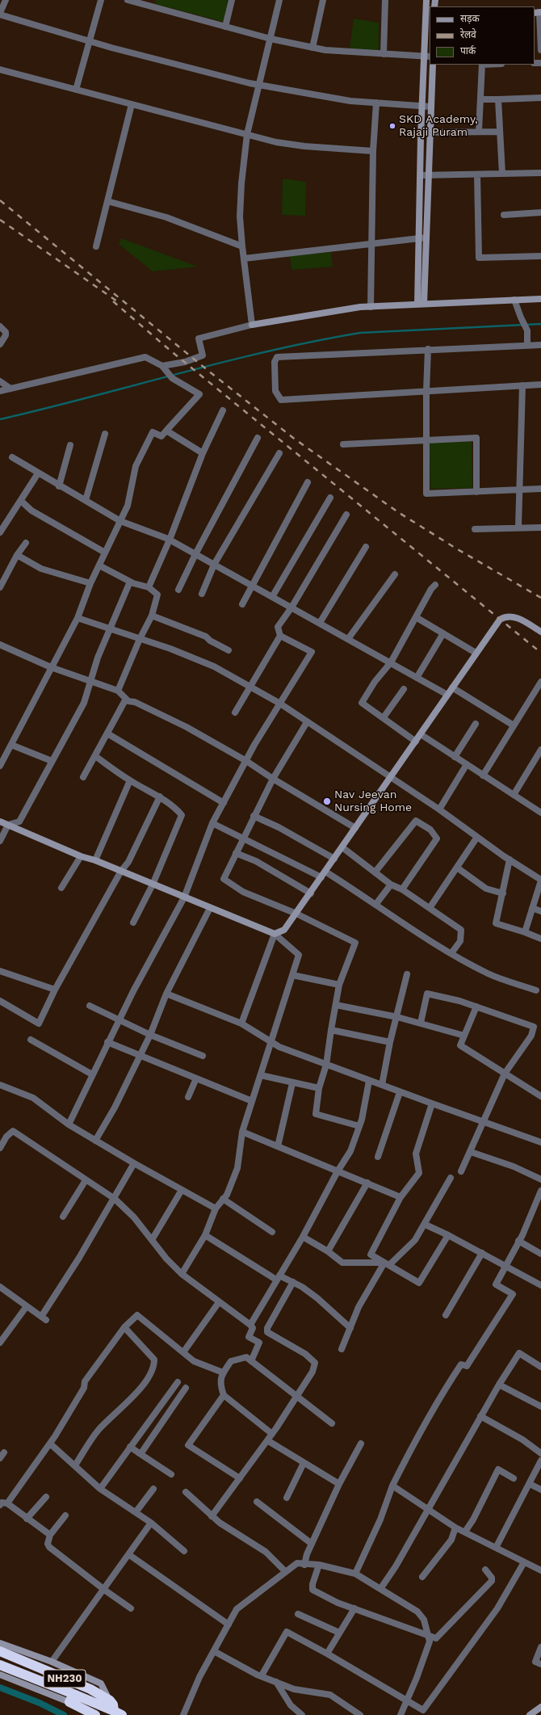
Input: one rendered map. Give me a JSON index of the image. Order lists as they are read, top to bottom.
{
  "streets": {
    "highway": ["NH230"]
  },
  "places": ["SKD Academy, Rajaji Puram", "Nav Jeevan Nursing Home"],
  "legend": ["सड़क", "रेलवे", "पार्क"]
}
